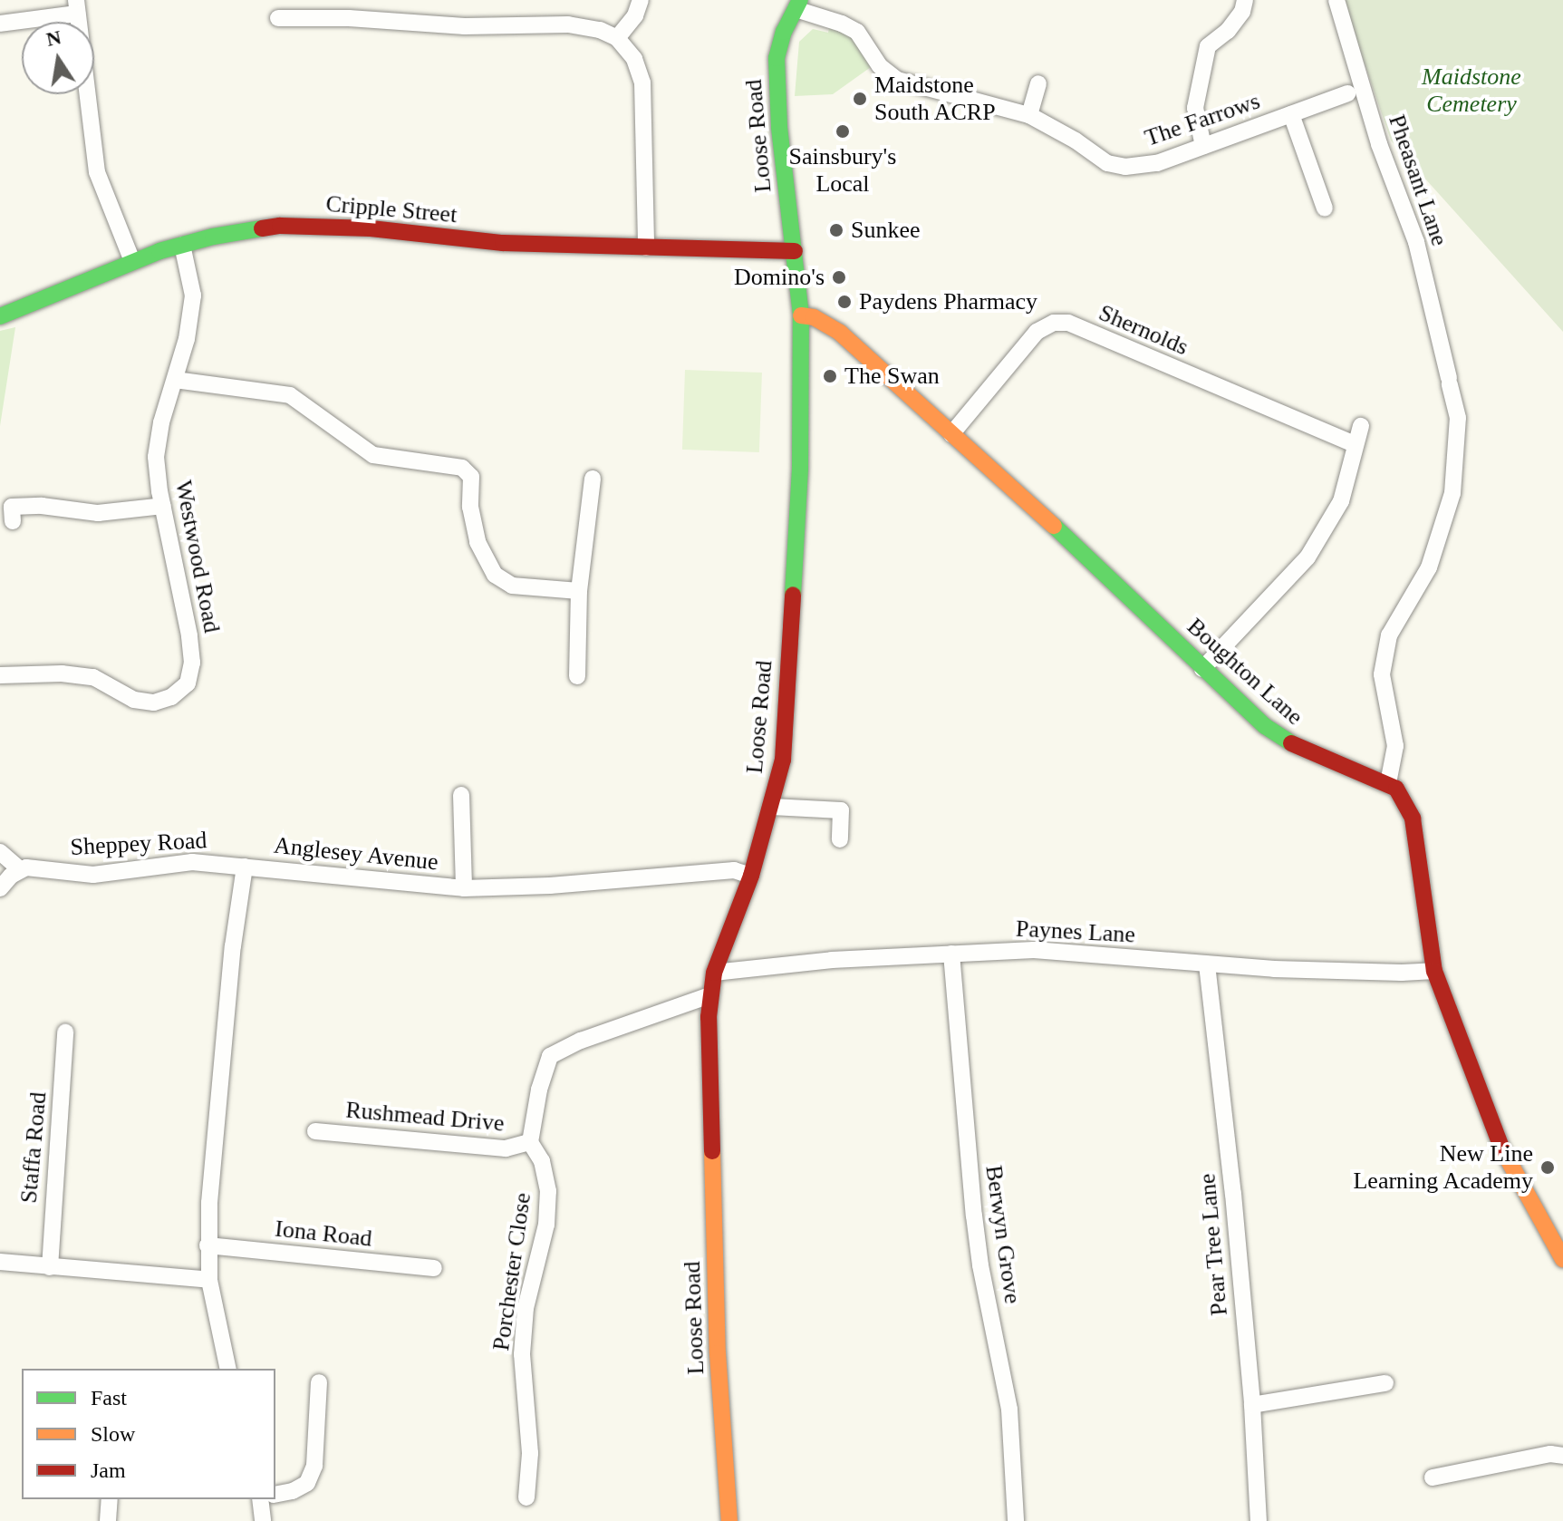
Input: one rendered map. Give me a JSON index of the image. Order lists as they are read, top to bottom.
{
  "streets": {
    "main road": ["Loose Road", "Cripple Street", "Boughton Lane"],
    "street": [
      "The Farrows",
      "Pheasant Lane",
      "Shernolds",
      "Westwood Road",
      "Sheppey Road",
      "Anglesey Avenue",
      "Paynes Lane",
      "Rushmead Drive",
      "Staffa Road",
      "Iona Road",
      "Berwyn Grove",
      "Pear Tree Lane",
      "Porchester Close"
    ]
  },
  "crossings": [
    ["The Farrows", "Loose Road"],
    ["Loose Road", "Cripple Street"],
    ["Loose Road", "Boughton Lane"],
    ["Loose Road", "Anglesey Avenue"],
    ["Loose Road", "Paynes Lane"],
    ["Loose Road", "Rushmead Drive"],
    ["Pheasant Lane", "Boughton Lane"],
    ["Cripple Street", "Westwood Road"],
    ["Shernolds", "Boughton Lane"],
    ["Sheppey Road", "Anglesey Avenue"],
    ["Anglesey Avenue", "Iona Road"],
    ["Paynes Lane", "Berwyn Grove"],
    ["Paynes Lane", "Pear Tree Lane"],
    ["Rushmead Drive", "Porchester Close"]
  ],
  "parks": ["Maidstone Cemetery"],
  "places": [
    "Maidstone South ACRP",
    "Sainsbury's Local",
    "Sunkee",
    "Domino's",
    "Paydens Pharmacy",
    "The Swan",
    "New Line Learning Academy"
  ],
  "legend": ["Fast", "Slow", "Jam"],
  "north": "top"
}
